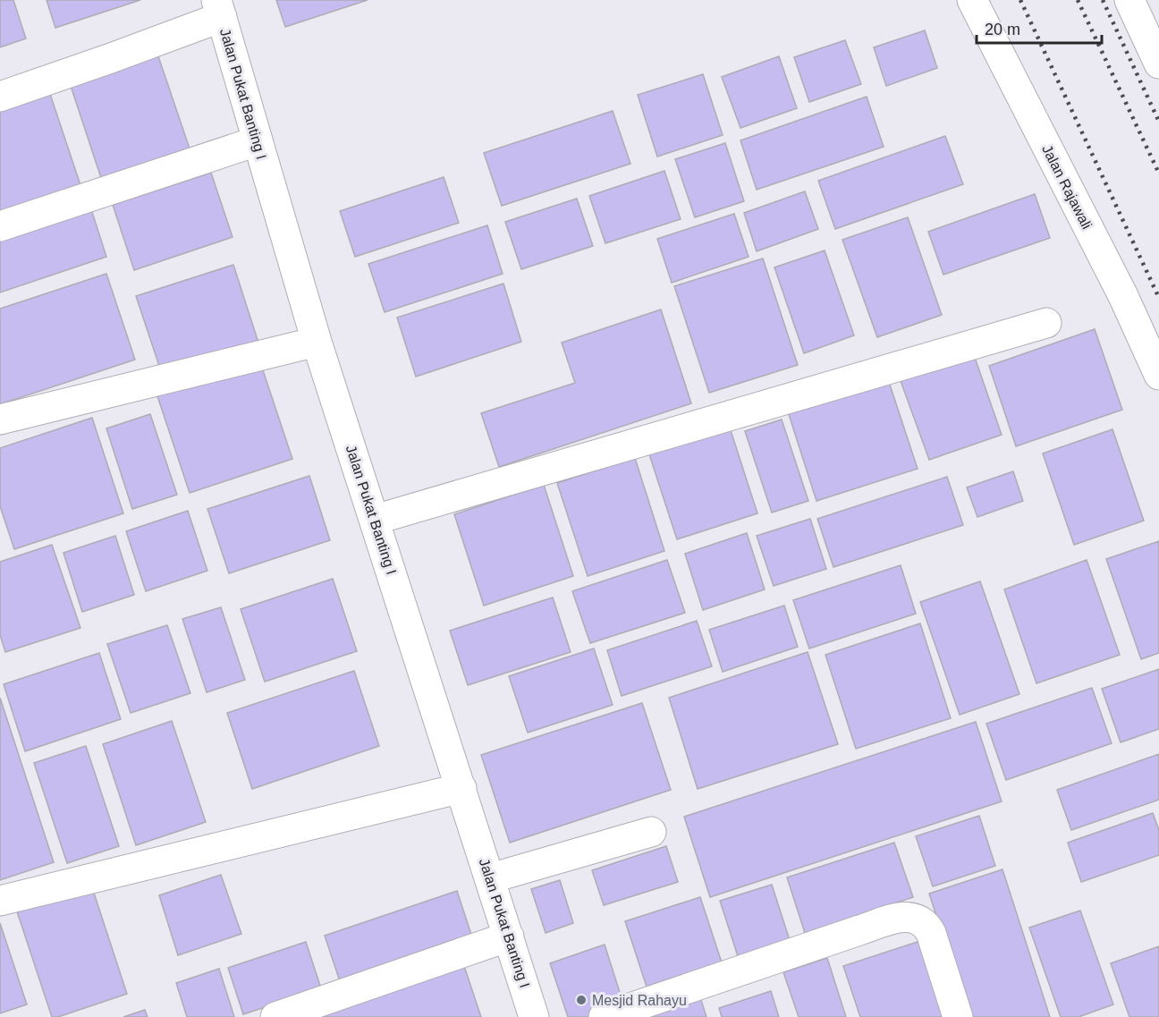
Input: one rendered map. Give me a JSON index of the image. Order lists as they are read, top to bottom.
{
  "streets": {
    "street": ["Jalan Pukat Banting I", "Jalan Rajawali"]
  },
  "places": ["Mesjid Rahayu"],
  "scale_bar": "20 m"
}
